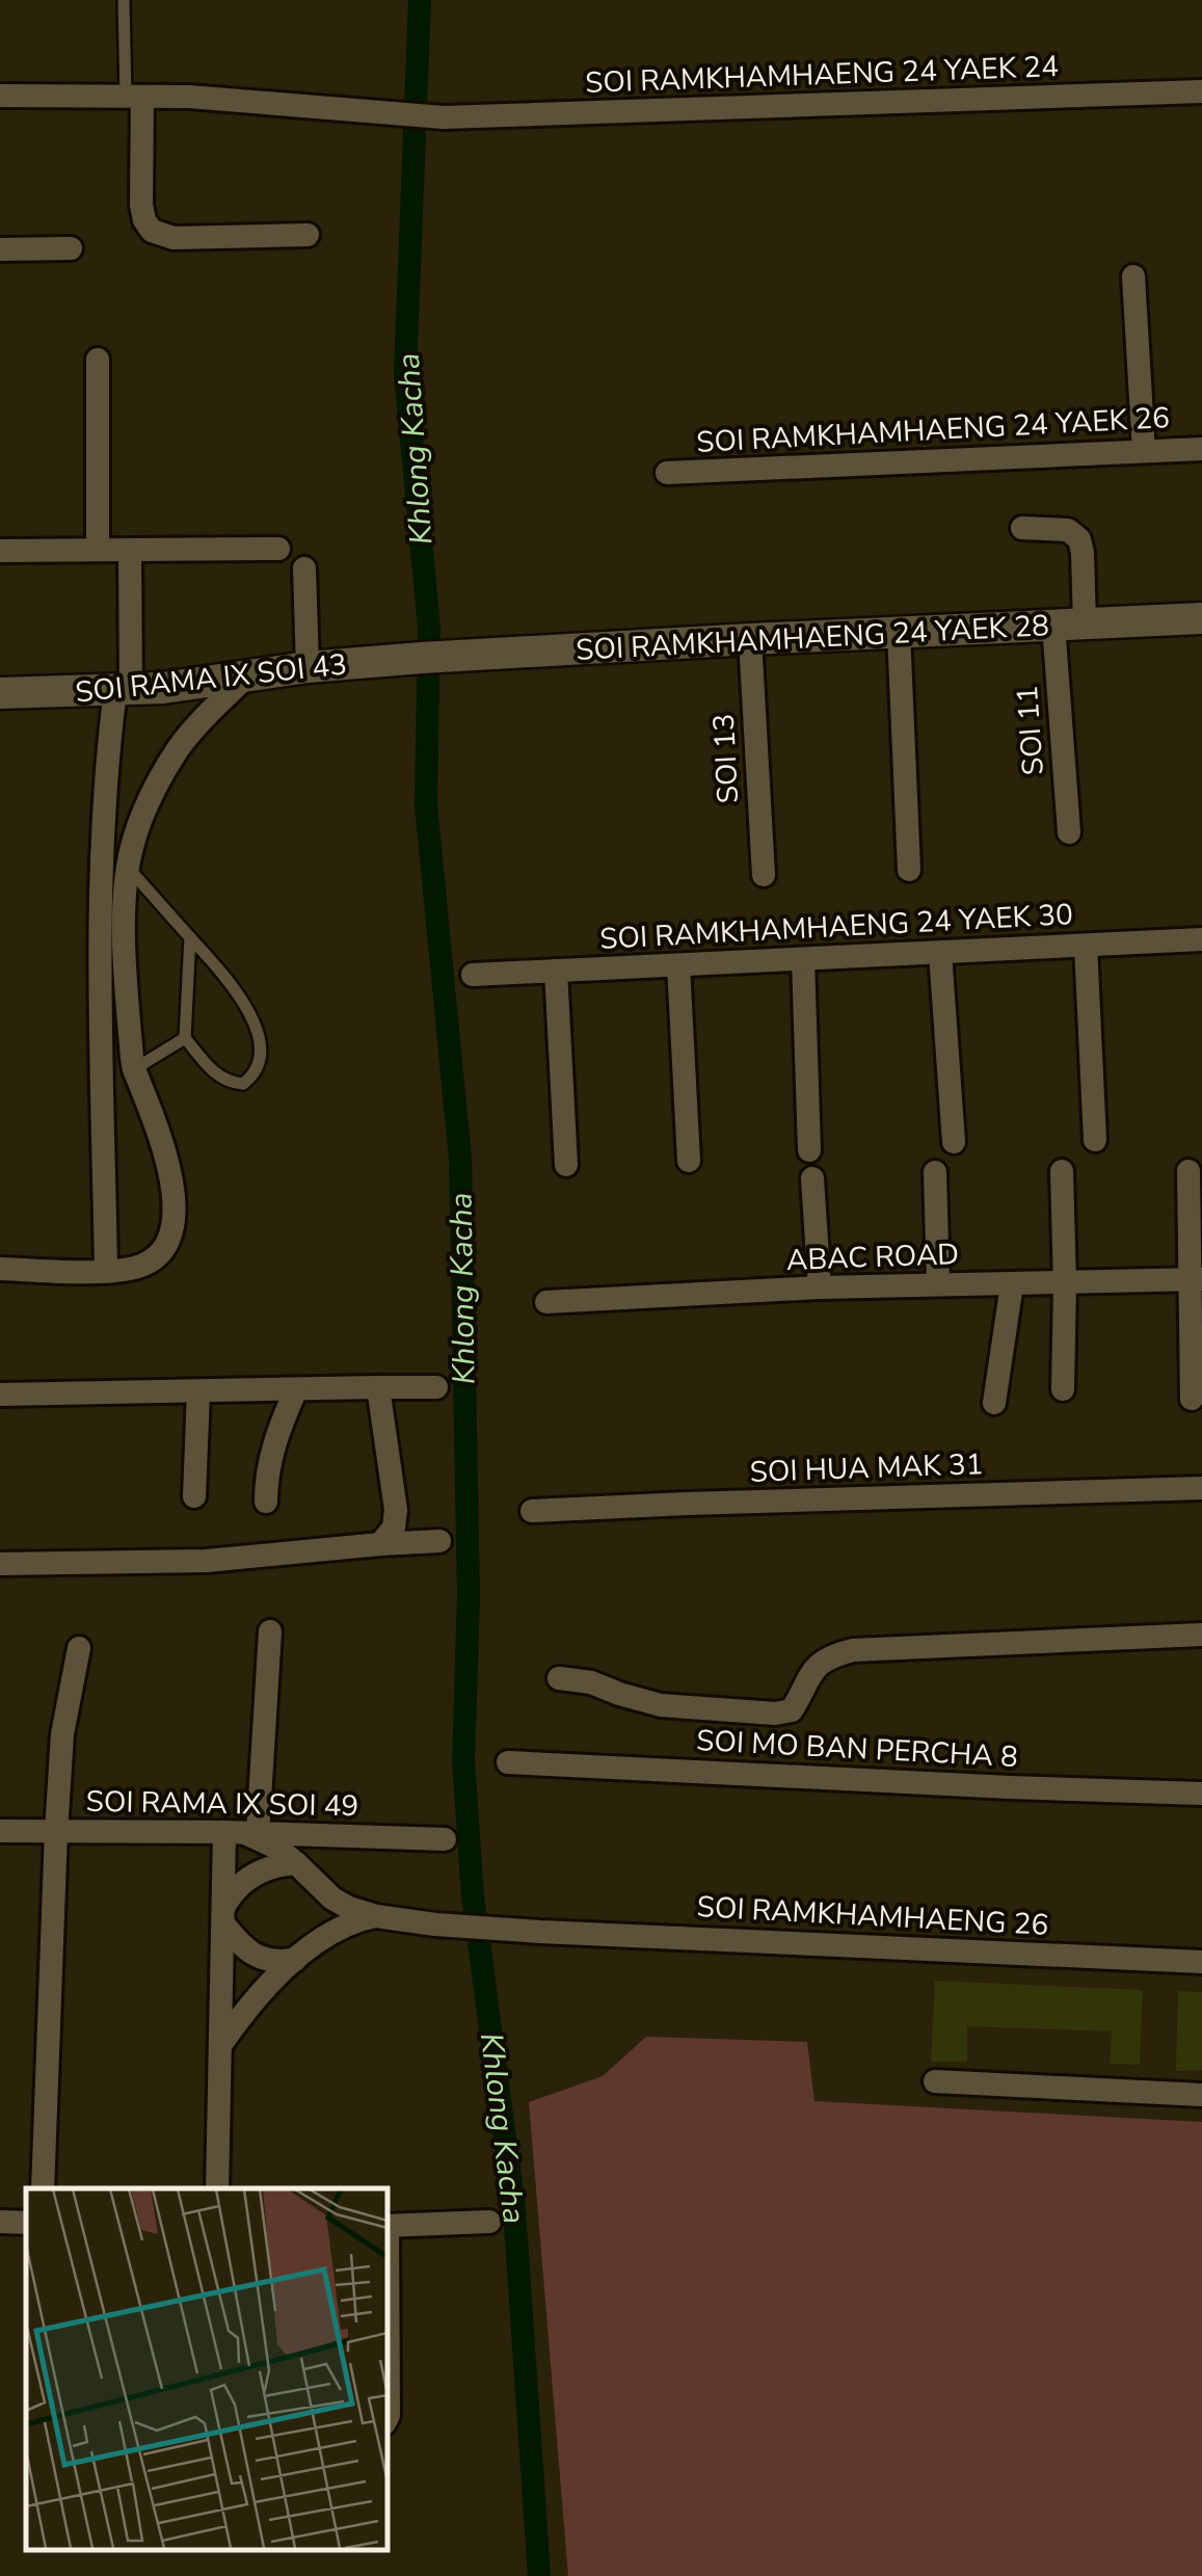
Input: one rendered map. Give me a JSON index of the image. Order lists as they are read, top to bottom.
{
  "streets": {
    "street": [
      "SOI RAMKHAMHAENG 24 YAEK 24",
      "SOI RAMKHAMHAENG 24 YAEK 26",
      "SOI RAMKHAMHAENG 24 YAEK 28",
      "SOI RAMA IX SOI 43",
      "SOI 11",
      "SOI 13",
      "SOI RAMKHAMHAENG 24 YAEK 30",
      "ABAC ROAD",
      "SOI HUA MAK 31",
      "SOI MO BAN PERCHA 8",
      "SOI RAMA IX SOI 49",
      "SOI RAMKHAMHAENG 26"
    ]
  },
  "crossings": [
    ["SOI RAMKHAMHAENG 24 YAEK 28", "SOI RAMA IX SOI 43"],
    ["SOI RAMKHAMHAENG 24 YAEK 28", "SOI 11"],
    ["SOI RAMKHAMHAENG 24 YAEK 28", "SOI 13"],
    ["SOI RAMA IX SOI 49", "SOI RAMKHAMHAENG 26"]
  ],
  "water": ["Khlong Kacha"]
}
